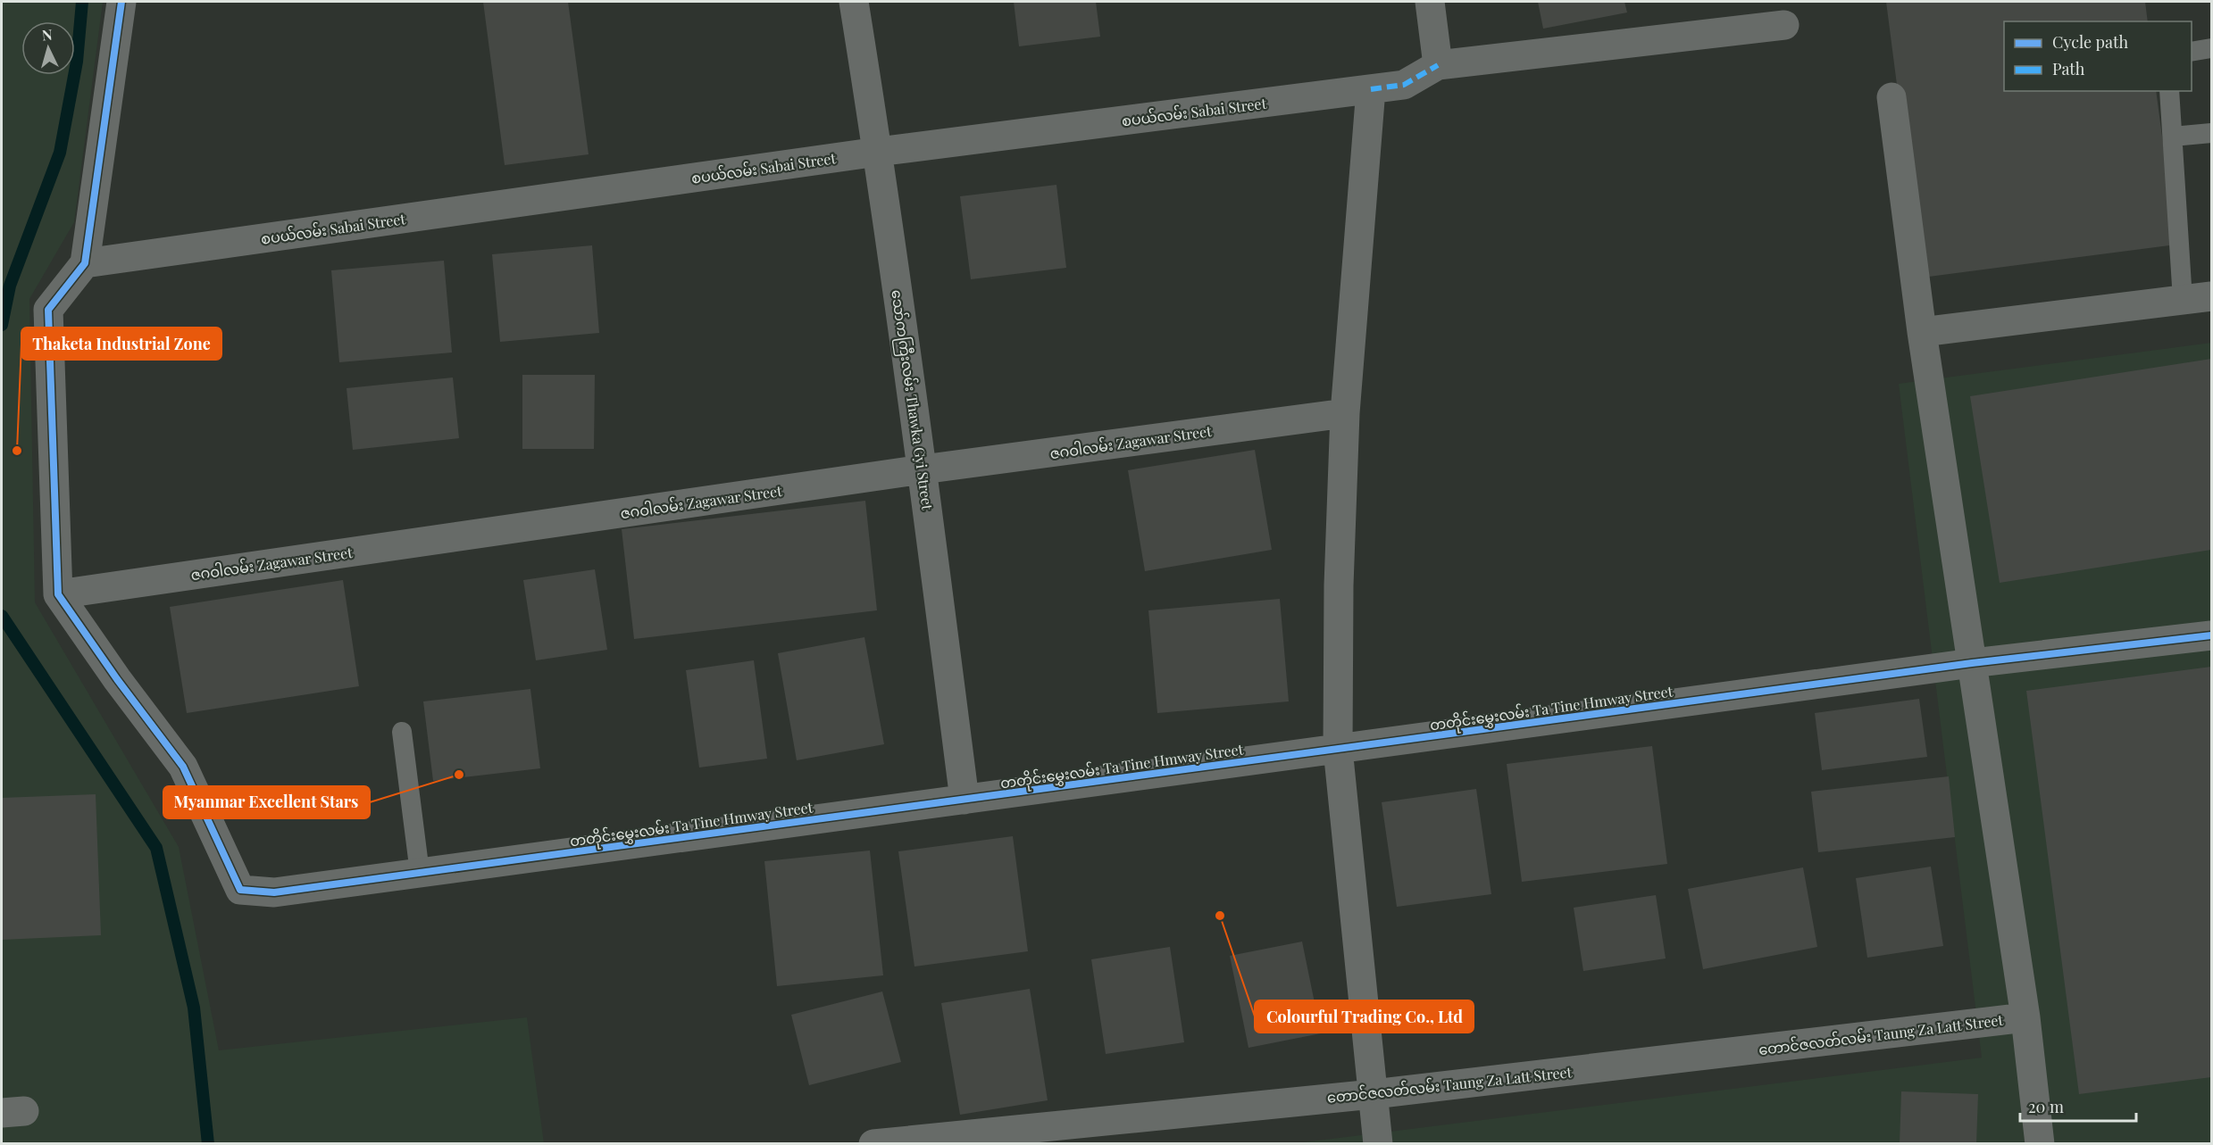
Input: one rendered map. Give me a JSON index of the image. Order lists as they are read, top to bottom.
{
  "streets": {
    "street": [
      "စပယ်လမ်း Sabai Street",
      "သော်ကကြီးလမ်း Thawka Gyi Street",
      "ဇဂဝါလမ်း Zagawar Street",
      "တတိုင်းမွှေးလမ်း Ta Tine Hmway Street",
      "တောင်ဇလတ်လမ်း Taung Za Latt Street"
    ]
  },
  "crossings": [
    ["စပယ်လမ်း Sabai Street", "သော်ကကြီးလမ်း Thawka Gyi Street"],
    ["သော်ကကြီးလမ်း Thawka Gyi Street", "ဇဂဝါလမ်း Zagawar Street"],
    ["သော်ကကြီးလမ်း Thawka Gyi Street", "တတိုင်းမွှေးလမ်း Ta Tine Hmway Street"],
    ["ဇဂဝါလမ်း Zagawar Street", "တတိုင်းမွှေးလမ်း Ta Tine Hmway Street"]
  ],
  "places": ["Thaketa Industrial Zone", "Myanmar Excellent Stars", "Colourful Trading Co., Ltd"],
  "legend": ["Cycle path", "Path"],
  "scale_bar": "20 m",
  "north": "top"
}
